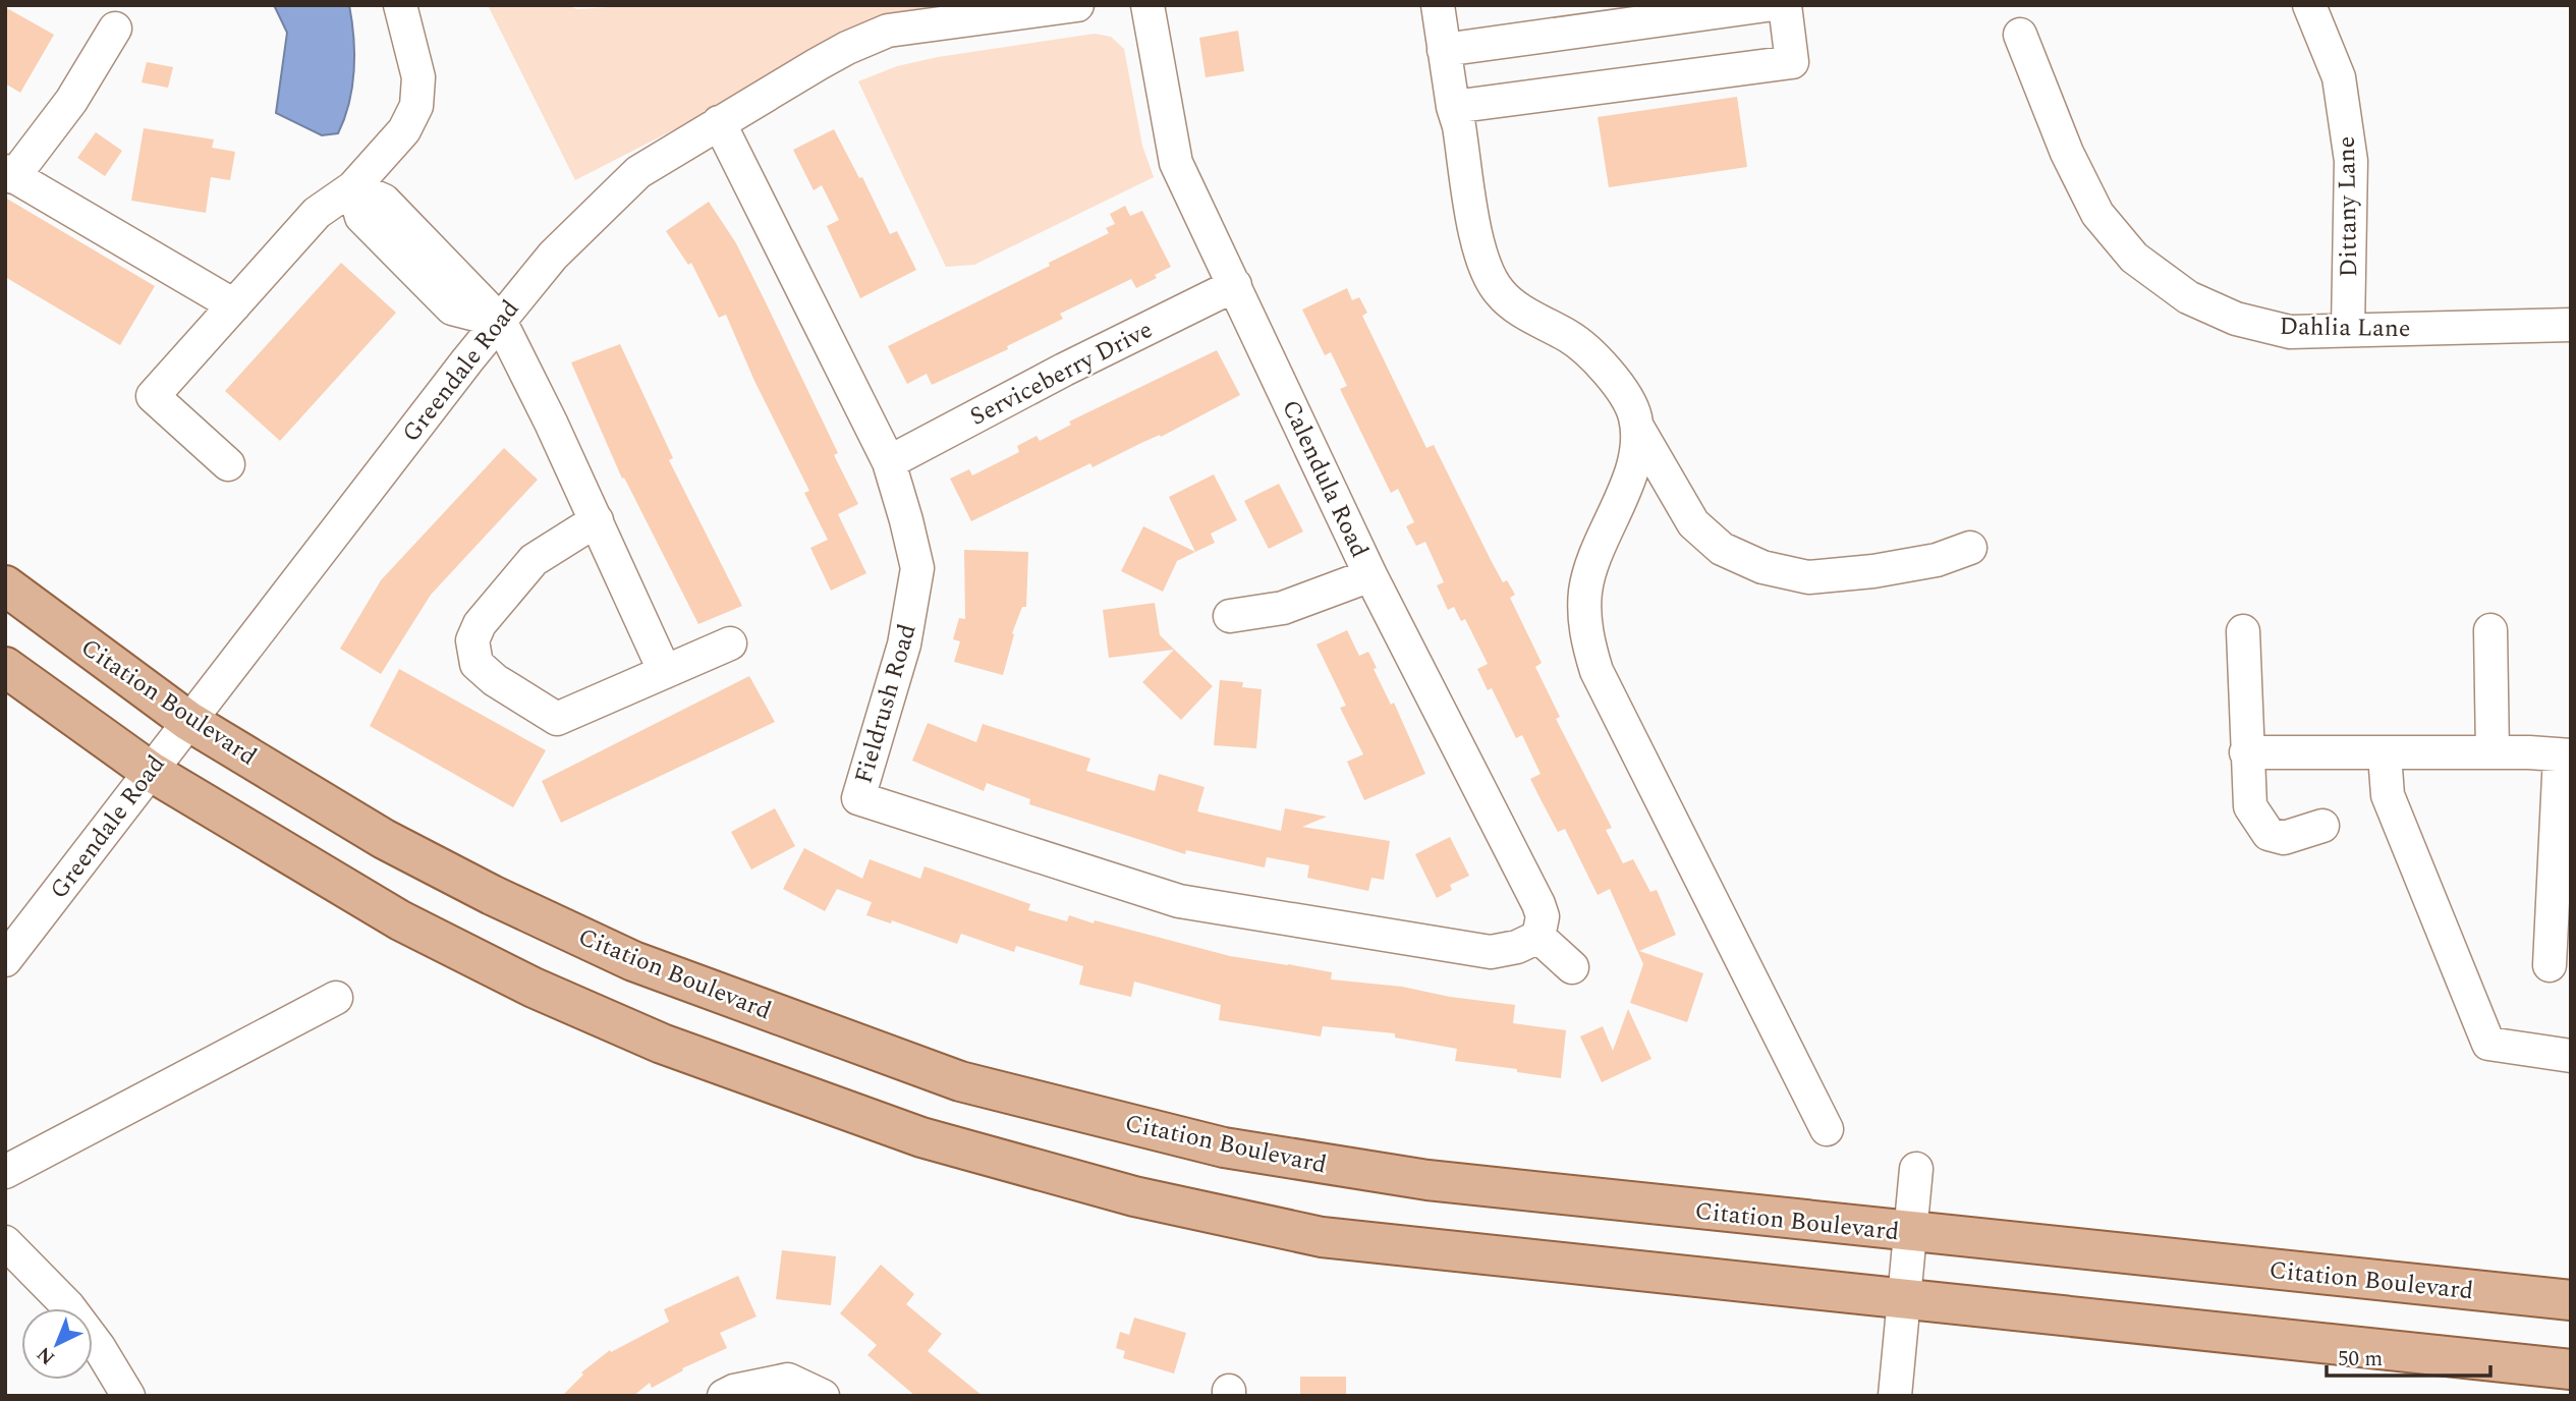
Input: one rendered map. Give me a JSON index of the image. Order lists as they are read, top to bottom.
{
  "streets": {
    "main road": ["Citation Boulevard"],
    "street": [
      "Dittany Lane",
      "Dahlia Lane",
      "Greendale Road",
      "Serviceberry Drive",
      "Calendula Road",
      "Fieldrush Road"
    ]
  },
  "crossings": [
    ["Dittany Lane", "Dahlia Lane"],
    ["Greendale Road", "Citation Boulevard"],
    ["Greendale Road", "Fieldrush Road"],
    ["Serviceberry Drive", "Calendula Road"],
    ["Serviceberry Drive", "Fieldrush Road"],
    ["Calendula Road", "Fieldrush Road"]
  ],
  "scale_bar": "50 m",
  "north": "bottom left"
}
